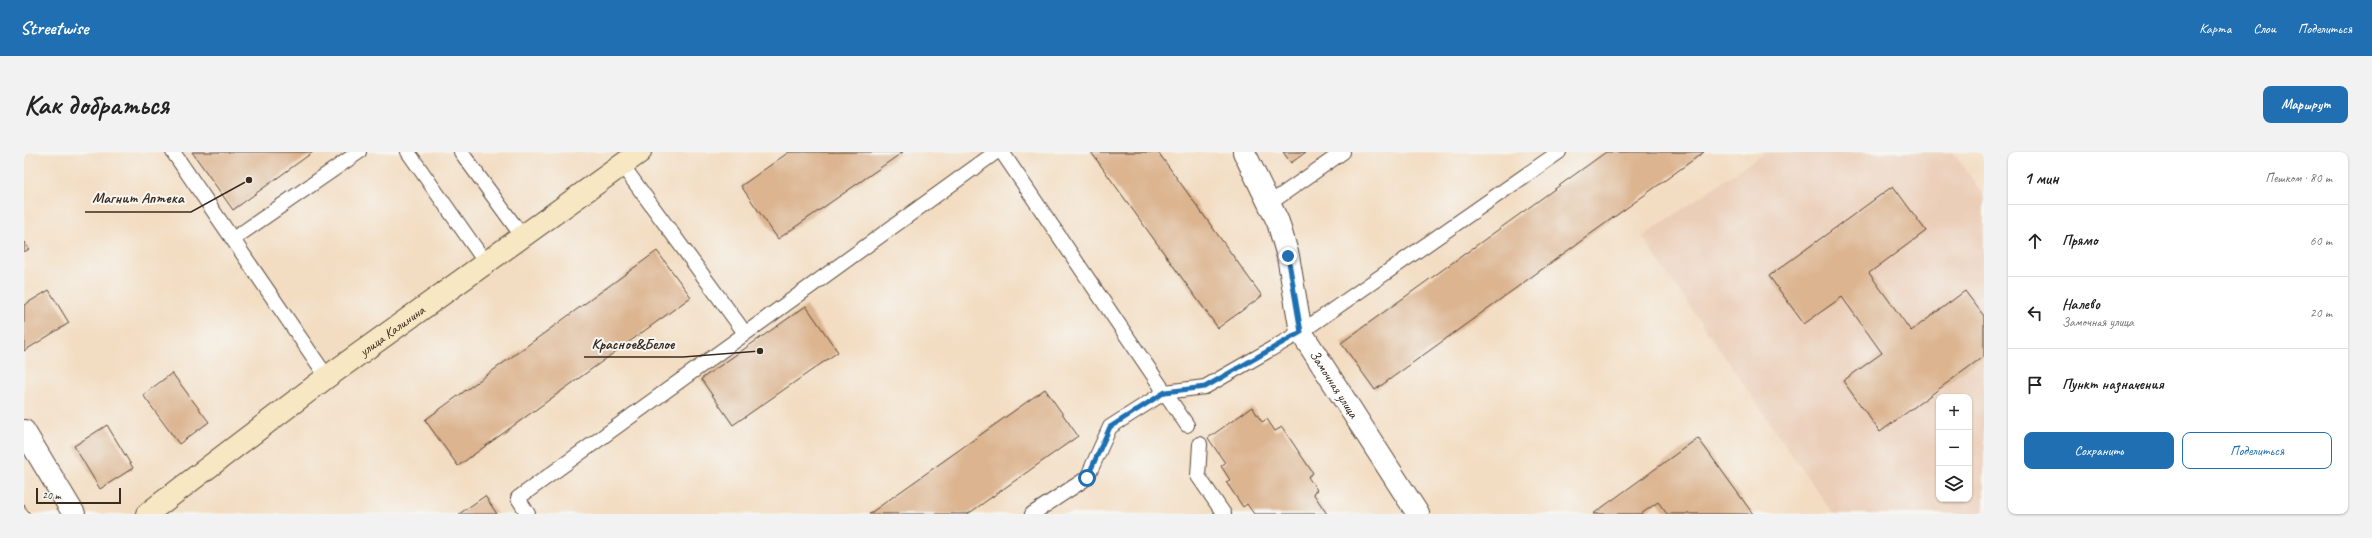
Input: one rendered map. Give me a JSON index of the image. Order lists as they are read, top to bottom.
{
  "streets": {
    "street": ["улица Калинина", "Замочная улица"]
  },
  "places": ["Магнит Аптека", "Красное&Белое"],
  "scale_bar": "20 m",
  "page": {
    "header": "Streetwise",
    "nav": ["Карта", "Слои", "Поделиться"],
    "buttons": [
      "Маршрут",
      ["Сохранить", "Поделиться"]
    ],
    "title": "Как добраться",
    "heading": ["1 мин", "Пешком · 80 m"],
    "list": [
      ["Прямо", "60 m"],
      ["Налево", "Замочная улица", "20 m"],
      "Пункт назначения"
    ],
    "map_buttons": ["+", "−"],
    "scale": "20 m"
  }
}
